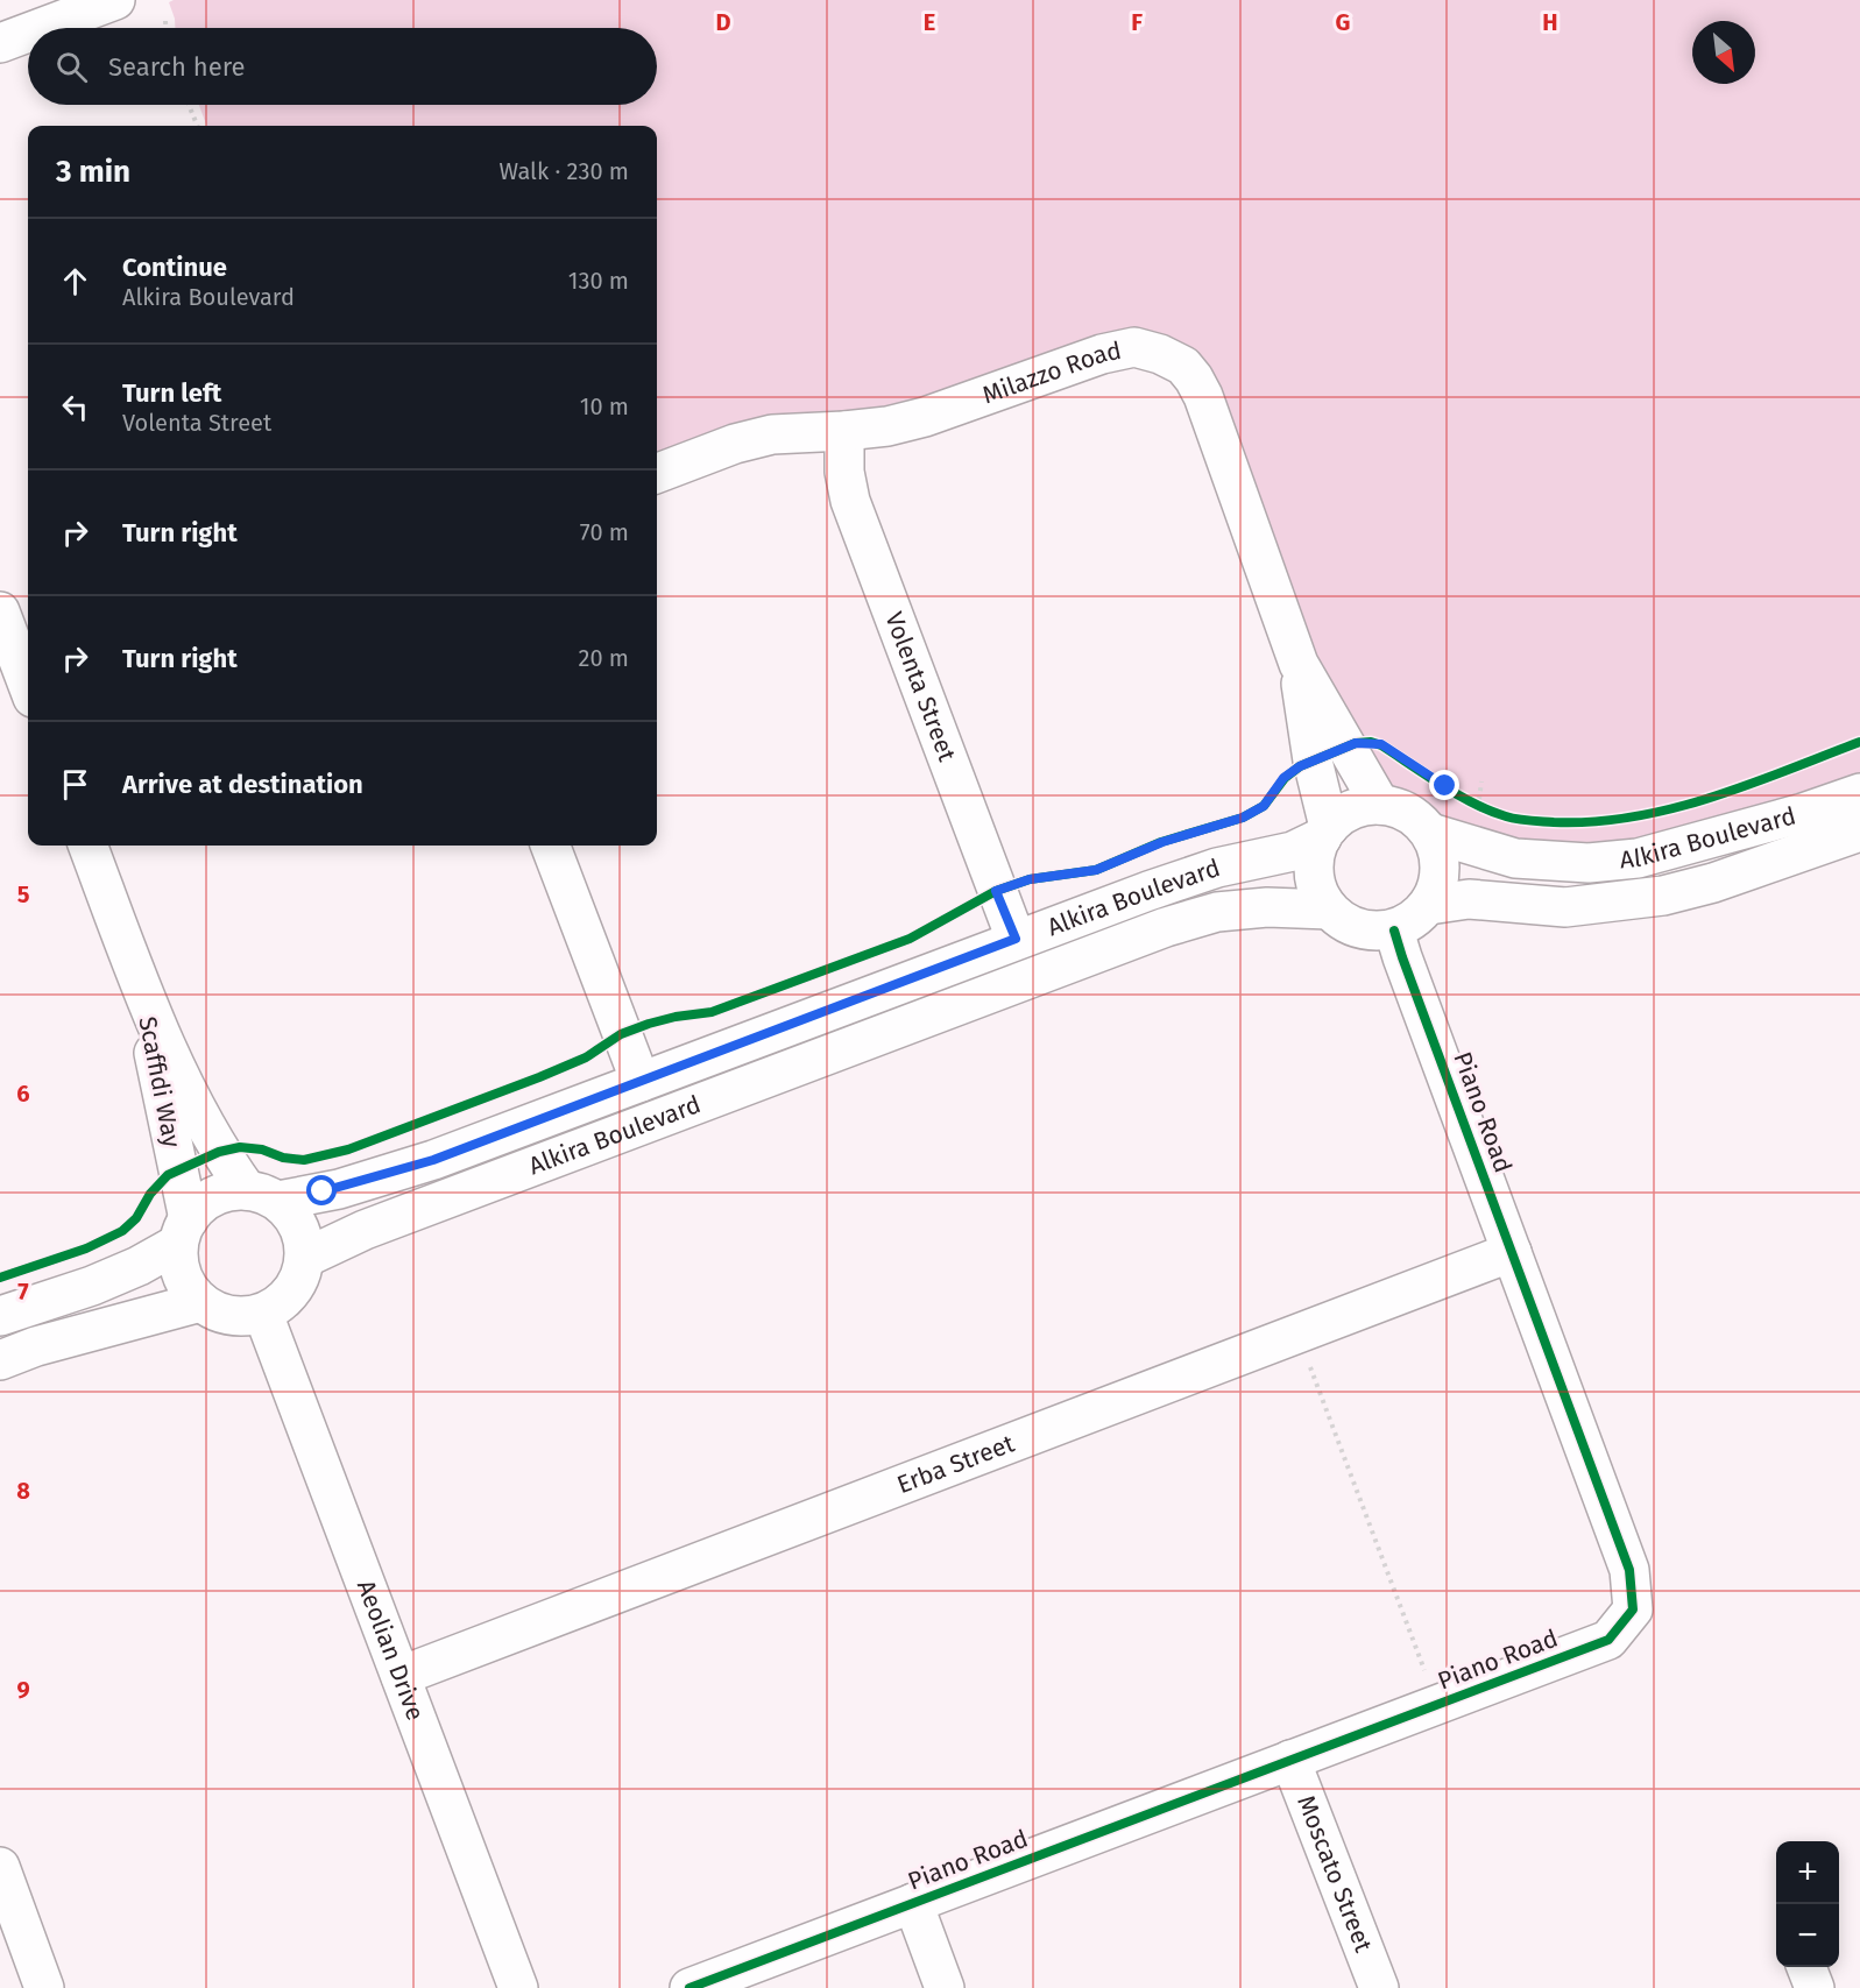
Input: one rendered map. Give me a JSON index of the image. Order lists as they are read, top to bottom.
{
  "streets": {
    "street": [
      "Milazzo Road",
      "Volenta Street",
      "Alkira Boulevard",
      "Scaffidi Way",
      "Piano Road",
      "Erba Street",
      "Aeolian Drive",
      "Moscato Street"
    ]
  },
  "crossings": [
    ["Milazzo Road", "Volenta Street"],
    ["Milazzo Road", "Alkira Boulevard"],
    ["Milazzo Road", "Piano Road"],
    ["Volenta Street", "Alkira Boulevard"],
    ["Alkira Boulevard", "Scaffidi Way"],
    ["Alkira Boulevard", "Piano Road"],
    ["Alkira Boulevard", "Aeolian Drive"],
    ["Scaffidi Way", "Aeolian Drive"],
    ["Piano Road", "Erba Street"],
    ["Piano Road", "Moscato Street"],
    ["Erba Street", "Aeolian Drive"]
  ],
  "north": "bottom right",
  "page": {
    "search": "Search here",
    "heading": ["3 min", "Walk · 230 m"],
    "list": [
      ["Continue", "Alkira Boulevard", "130 m"],
      ["Turn left", "Volenta Street", "10 m"],
      ["Turn right", "70 m"],
      ["Turn right", "20 m"],
      "Arrive at destination"
    ],
    "map_buttons": ["+", "−"]
  },
  "grid": {
    "columns": [
      "D",
      "E",
      "F",
      "G",
      "H"
    ],
    "rows": [
      "5",
      "6",
      "7",
      "8",
      "9"
    ]
  }
}
